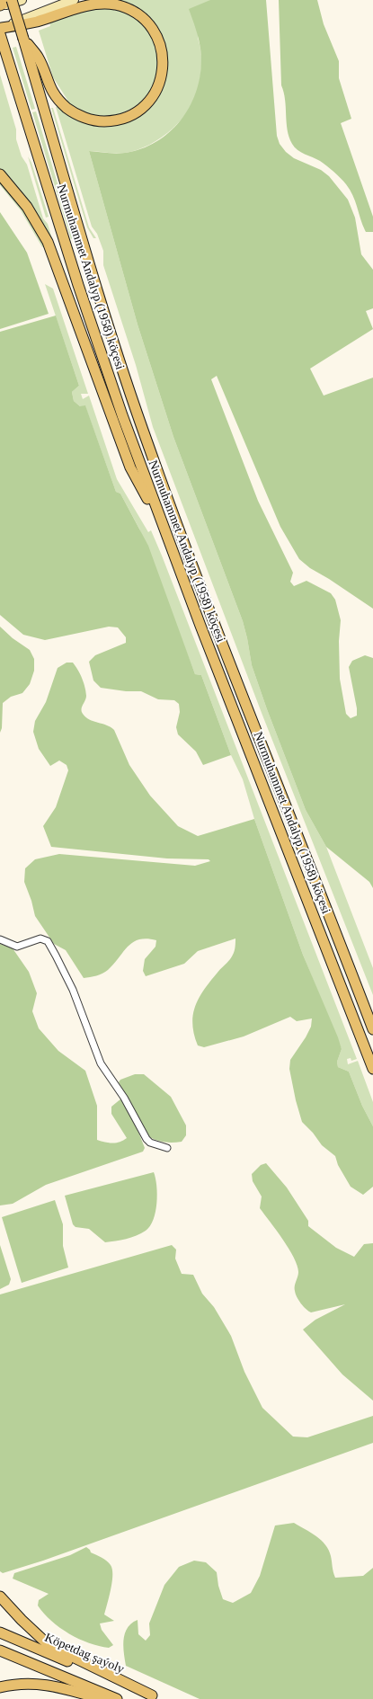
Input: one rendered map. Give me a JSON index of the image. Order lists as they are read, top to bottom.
{
  "streets": {
    "main road": ["Nurmuhammet Andalyp (1958) köçesi", "Köpetdag şaýoly"]
  }
}
